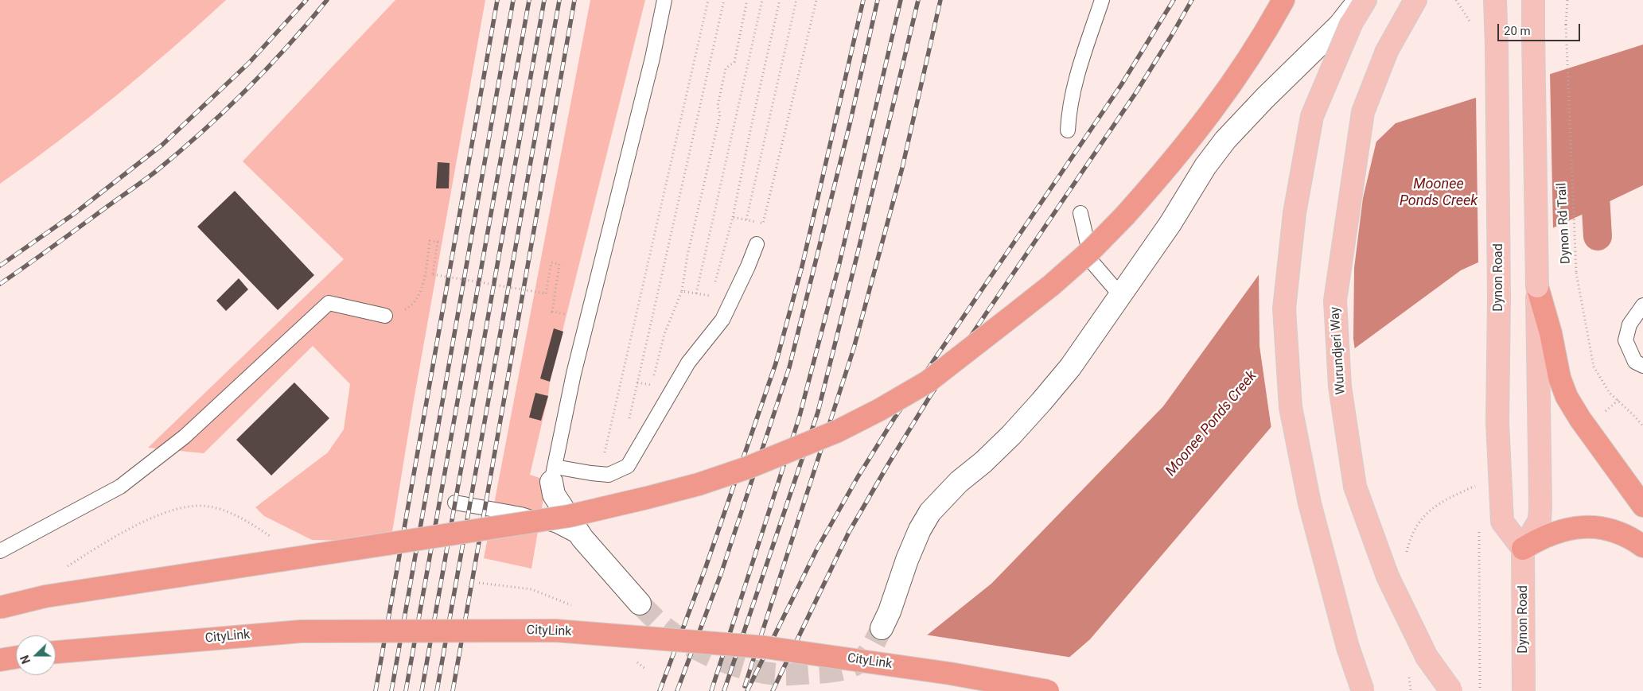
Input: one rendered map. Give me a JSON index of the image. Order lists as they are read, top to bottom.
{
  "streets": {
    "highway": ["CityLink"],
    "main road": ["Dynon Road", "Wurundjeri Way"],
    "path": ["Dynon Rd Trail"]
  },
  "water": ["Moonee Ponds Creek"],
  "scale_bar": "20 m",
  "north": "left"
}
